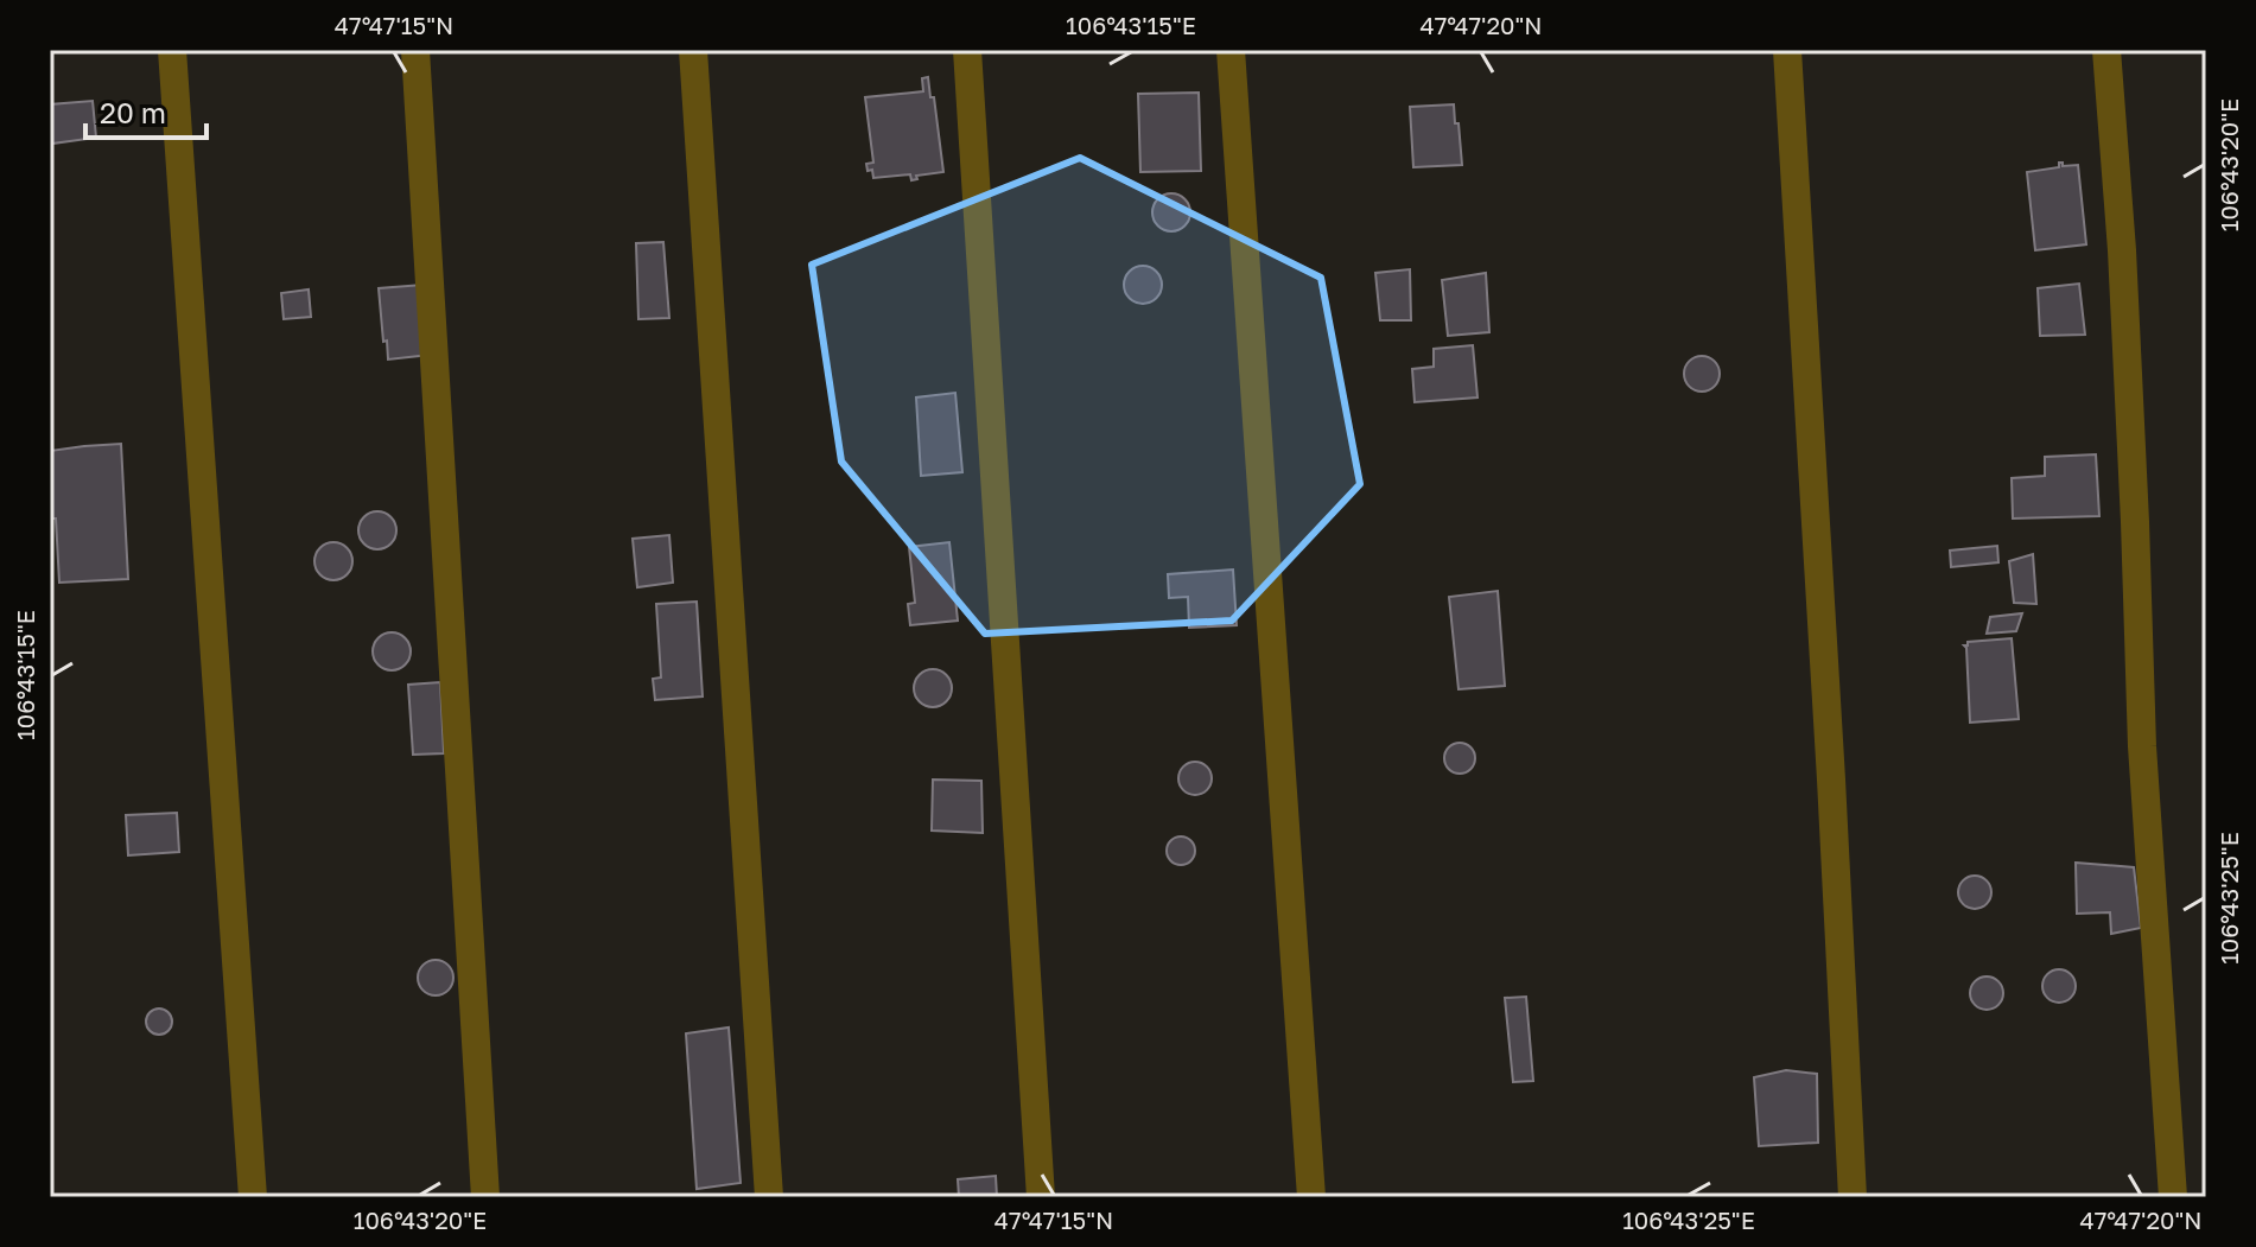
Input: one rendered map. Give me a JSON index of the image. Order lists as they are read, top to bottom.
{
  "scale_bar": "20 m",
  "coordinates": [
    "47°47'15\"N",
    "106°43'15\"E",
    "47°47'20\"N",
    "106°43'20\"E",
    "106°43'25\"E"
  ]
}
